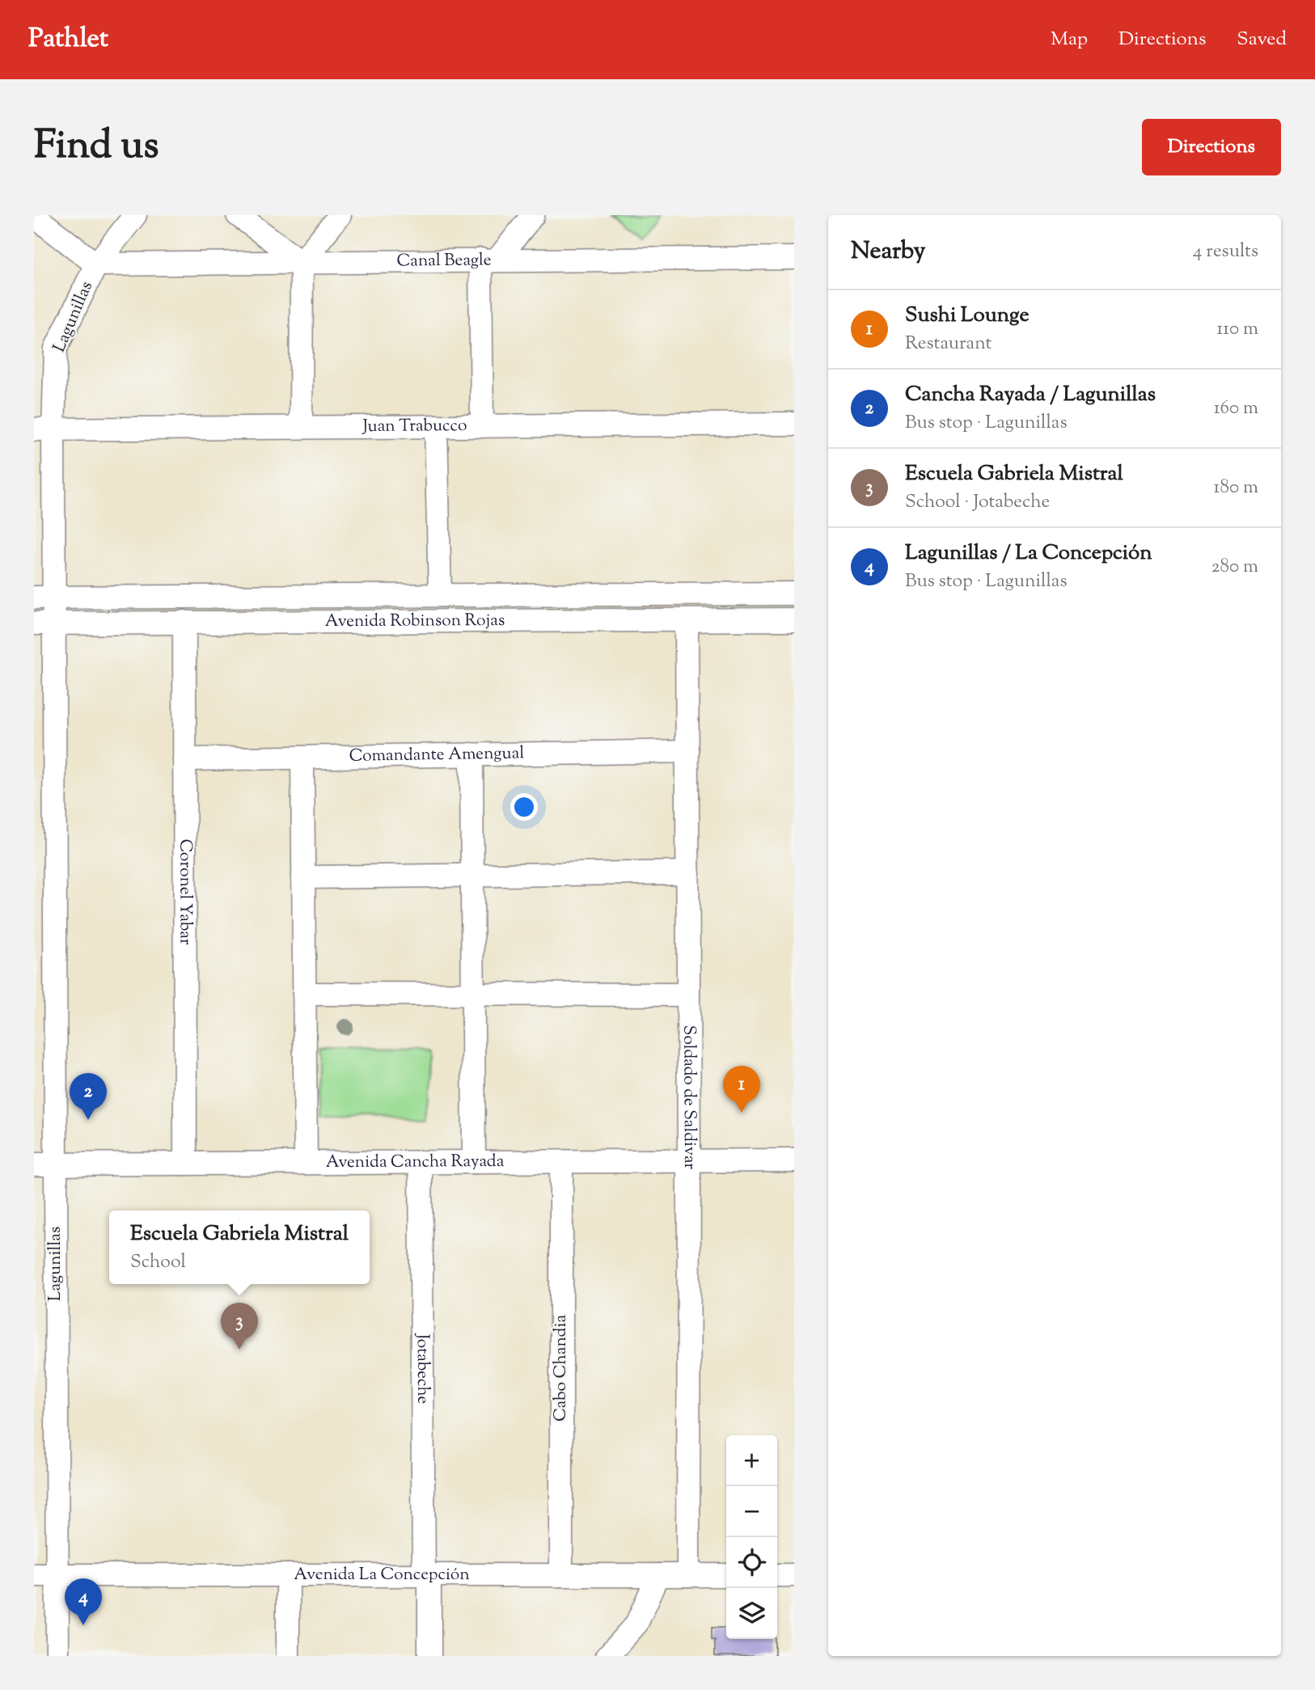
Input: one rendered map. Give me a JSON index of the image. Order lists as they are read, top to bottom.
{
  "streets": {
    "street": [
      "Canal Beagle",
      "Lagunillas",
      "Juan Trabucco",
      "Avenida Robinson Rojas",
      "Comandante Amengual",
      "Coronel Yabar",
      "Soldado de Saldivar",
      "Avenida Cancha Rayada",
      "Cabo Chandia",
      "Jotabeche",
      "Avenida La Concepción"
    ]
  },
  "crossings": [
    ["Canal Beagle", "Lagunillas"],
    ["Lagunillas", "Juan Trabucco"],
    ["Lagunillas", "Avenida Robinson Rojas"],
    ["Lagunillas", "Avenida Cancha Rayada"],
    ["Lagunillas", "Avenida La Concepción"],
    ["Avenida Robinson Rojas", "Coronel Yabar"],
    ["Avenida Robinson Rojas", "Soldado de Saldivar"],
    ["Comandante Amengual", "Coronel Yabar"],
    ["Comandante Amengual", "Soldado de Saldivar"],
    ["Coronel Yabar", "Avenida Cancha Rayada"],
    ["Soldado de Saldivar", "Avenida Cancha Rayada"],
    ["Soldado de Saldivar", "Avenida La Concepción"],
    ["Avenida Cancha Rayada", "Cabo Chandia"],
    ["Avenida Cancha Rayada", "Jotabeche"],
    ["Cabo Chandia", "Avenida La Concepción"],
    ["Jotabeche", "Avenida La Concepción"]
  ],
  "page": {
    "header": "Pathlet",
    "nav": ["Map", "Directions", "Saved"],
    "title": "Find us",
    "buttons": "Directions",
    "heading": ["Nearby", "4 results"],
    "list": [
      {
        "mark": "1",
        "name": "Sushi Lounge",
        "note": "Restaurant",
        "value": "110 m"
      },
      {
        "mark": "2",
        "name": "Cancha Rayada / Lagunillas",
        "note": "Bus stop · Lagunillas",
        "value": "160 m"
      },
      {
        "mark": "3",
        "name": "Escuela Gabriela Mistral",
        "note": "School · Jotabeche",
        "value": "180 m"
      },
      {
        "mark": "4",
        "name": "Lagunillas / La Concepción",
        "note": "Bus stop · Lagunillas",
        "value": "280 m"
      }
    ],
    "pins": [
      "1",
      "2",
      "3",
      "4"
    ],
    "popup": ["Escuela Gabriela Mistral", "School"],
    "map_buttons": ["+", "−"]
  }
}
